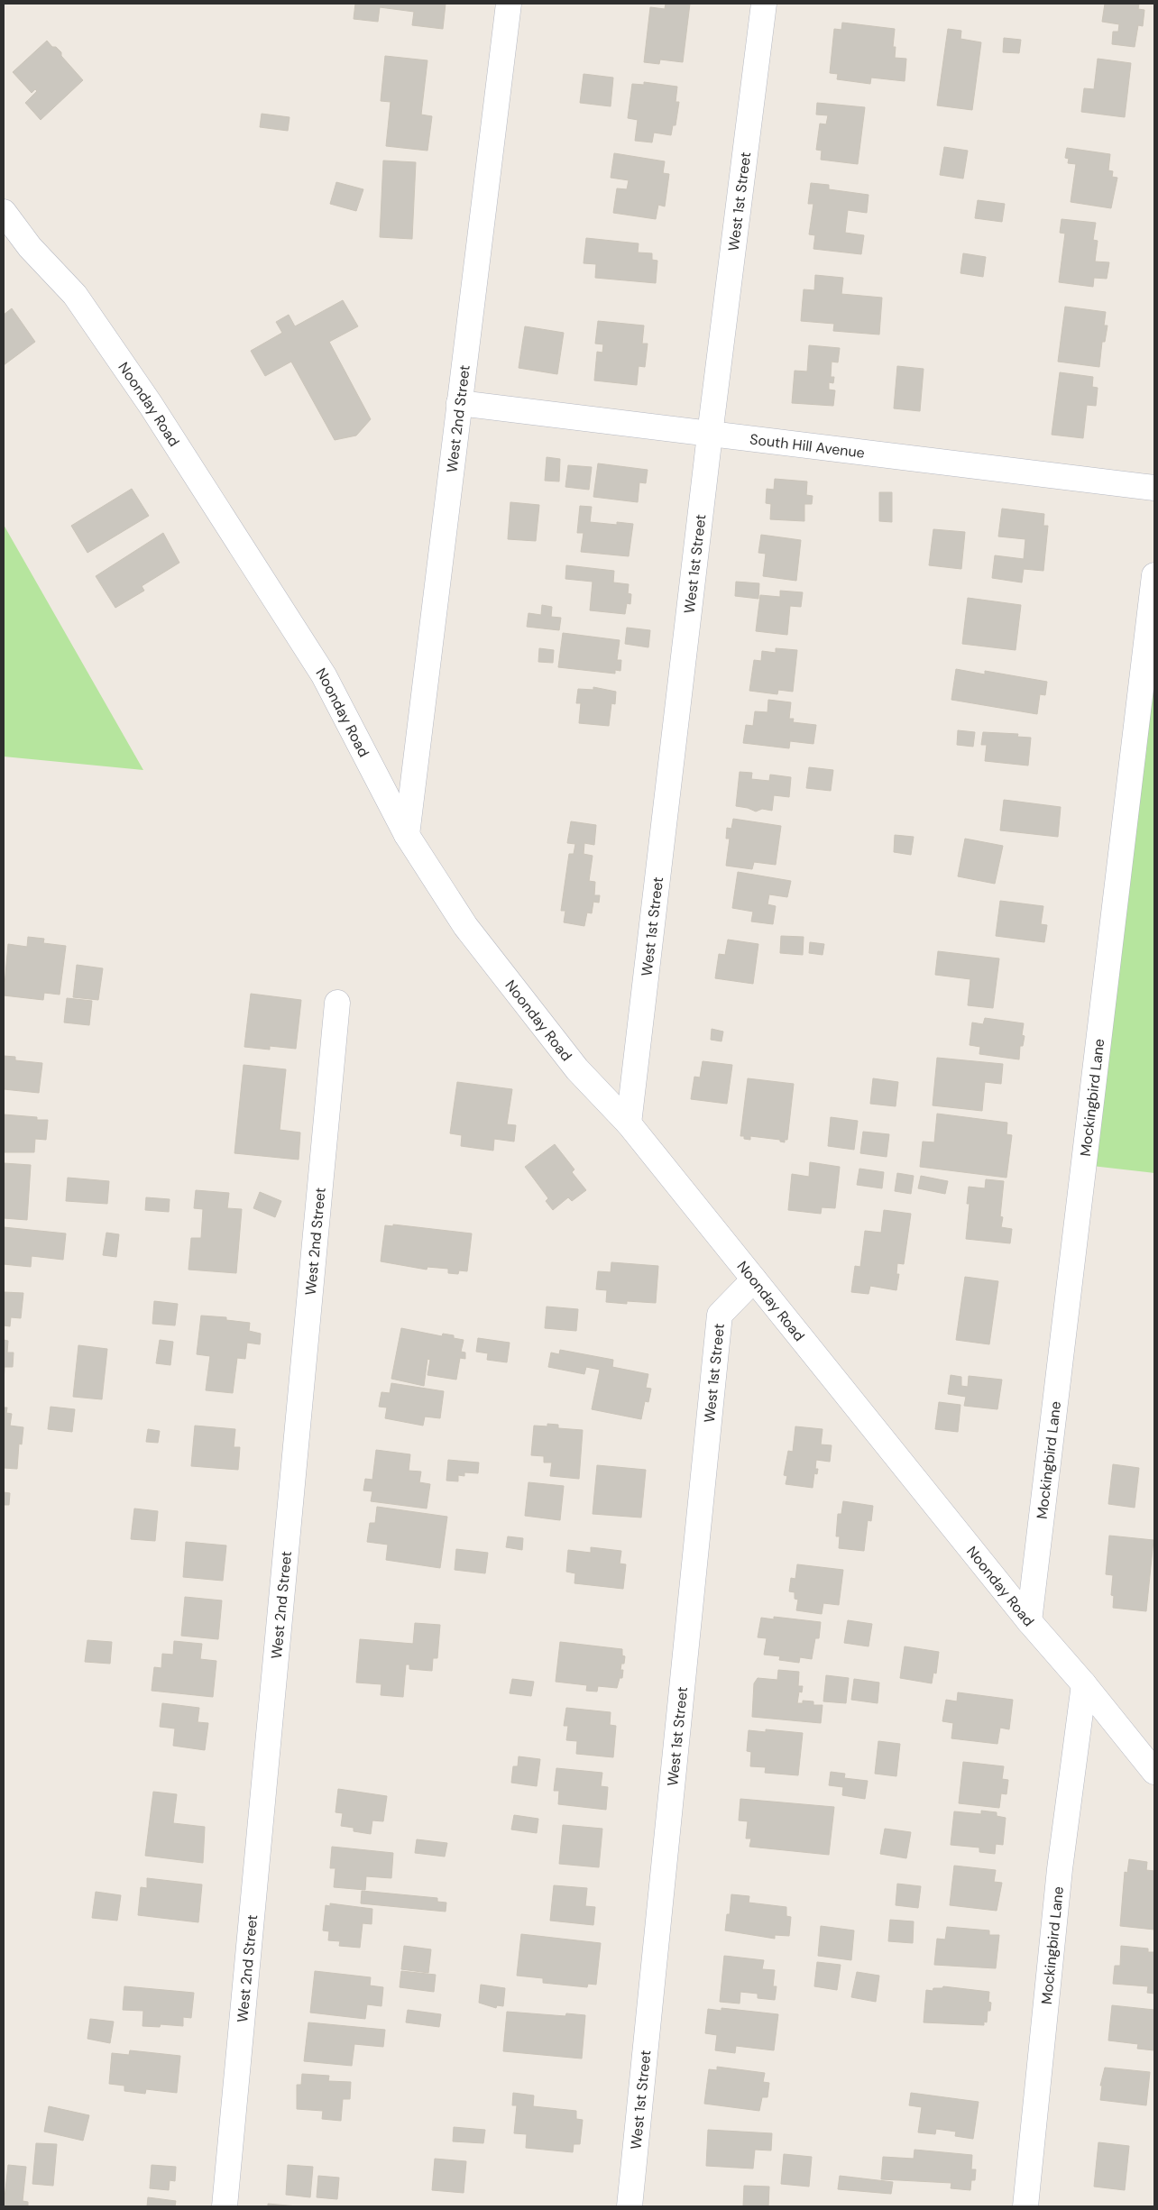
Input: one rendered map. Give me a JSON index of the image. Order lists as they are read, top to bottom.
{
  "streets": {
    "street": [
      "West 1st Street",
      "Noonday Road",
      "West 2nd Street",
      "South Hill Avenue",
      "Mockingbird Lane"
    ]
  },
  "crossings": [
    ["West 1st Street", "Noonday Road"],
    ["West 1st Street", "South Hill Avenue"],
    ["Noonday Road", "West 2nd Street"],
    ["Noonday Road", "Mockingbird Lane"],
    ["West 2nd Street", "South Hill Avenue"]
  ]
}
